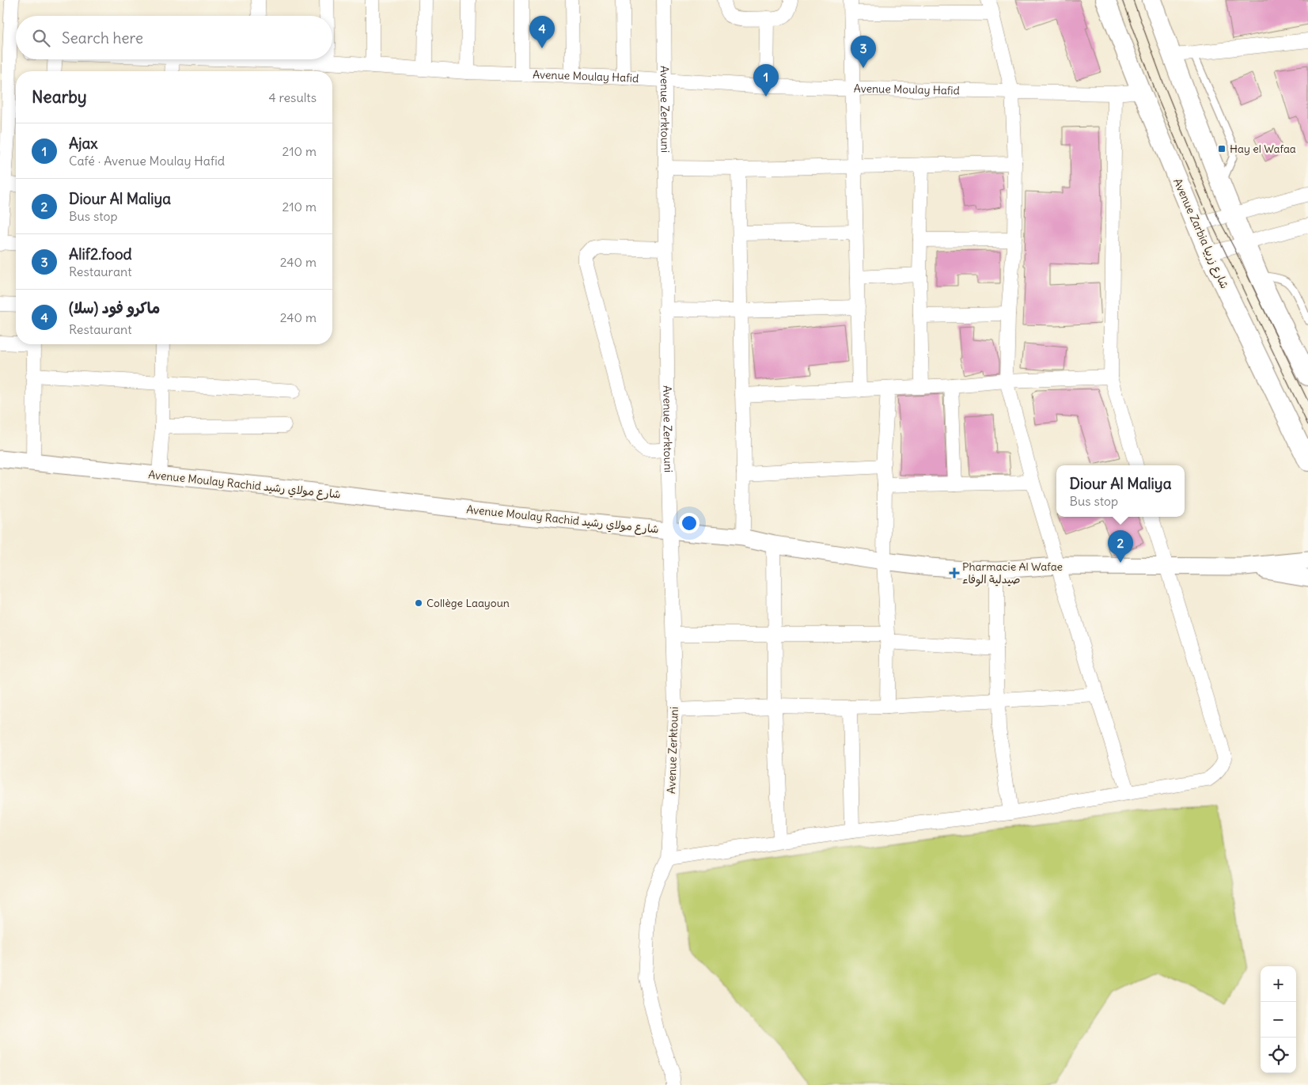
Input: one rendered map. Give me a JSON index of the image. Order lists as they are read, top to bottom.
{
  "streets": {
    "main road": ["Avenue Zarbia شارع زربيا"],
    "street": ["Avenue Moulay Hafid", "Avenue Zerktouni", "Avenue Moulay Rachid شارع مولاي رشيد"]
  },
  "crossings": [
    ["Avenue Moulay Hafid", "Avenue Zerktouni"],
    ["Avenue Moulay Hafid", "Avenue Zarbia شارع زربيا"],
    ["Avenue Zerktouni", "Avenue Moulay Rachid شارع مولاي رشيد"]
  ],
  "places": {
    "transit": ["Hay el Wafaa"],
    "health": ["Pharmacie Al Wafae صيدلية الوفاء"],
    "other": ["Collège Laayoun"]
  },
  "page": {
    "pins": [
      "4",
      "3",
      "1",
      "2"
    ],
    "search": "Search here",
    "heading": ["Nearby", "4 results"],
    "list": [
      {
        "mark": "1",
        "name": "Ajax",
        "note": "Café · Avenue Moulay Hafid",
        "value": "210 m"
      },
      {
        "mark": "2",
        "name": "Diour Al Maliya",
        "note": "Bus stop",
        "value": "210 m"
      },
      {
        "mark": "3",
        "name": "Alif2.food",
        "note": "Restaurant",
        "value": "240 m"
      },
      {
        "mark": "4",
        "name": "ماكرو فود (سلا)",
        "note": "Restaurant",
        "value": "240 m"
      }
    ],
    "popup": ["Diour Al Maliya", "Bus stop"],
    "map_buttons": ["+", "−"]
  }
}
